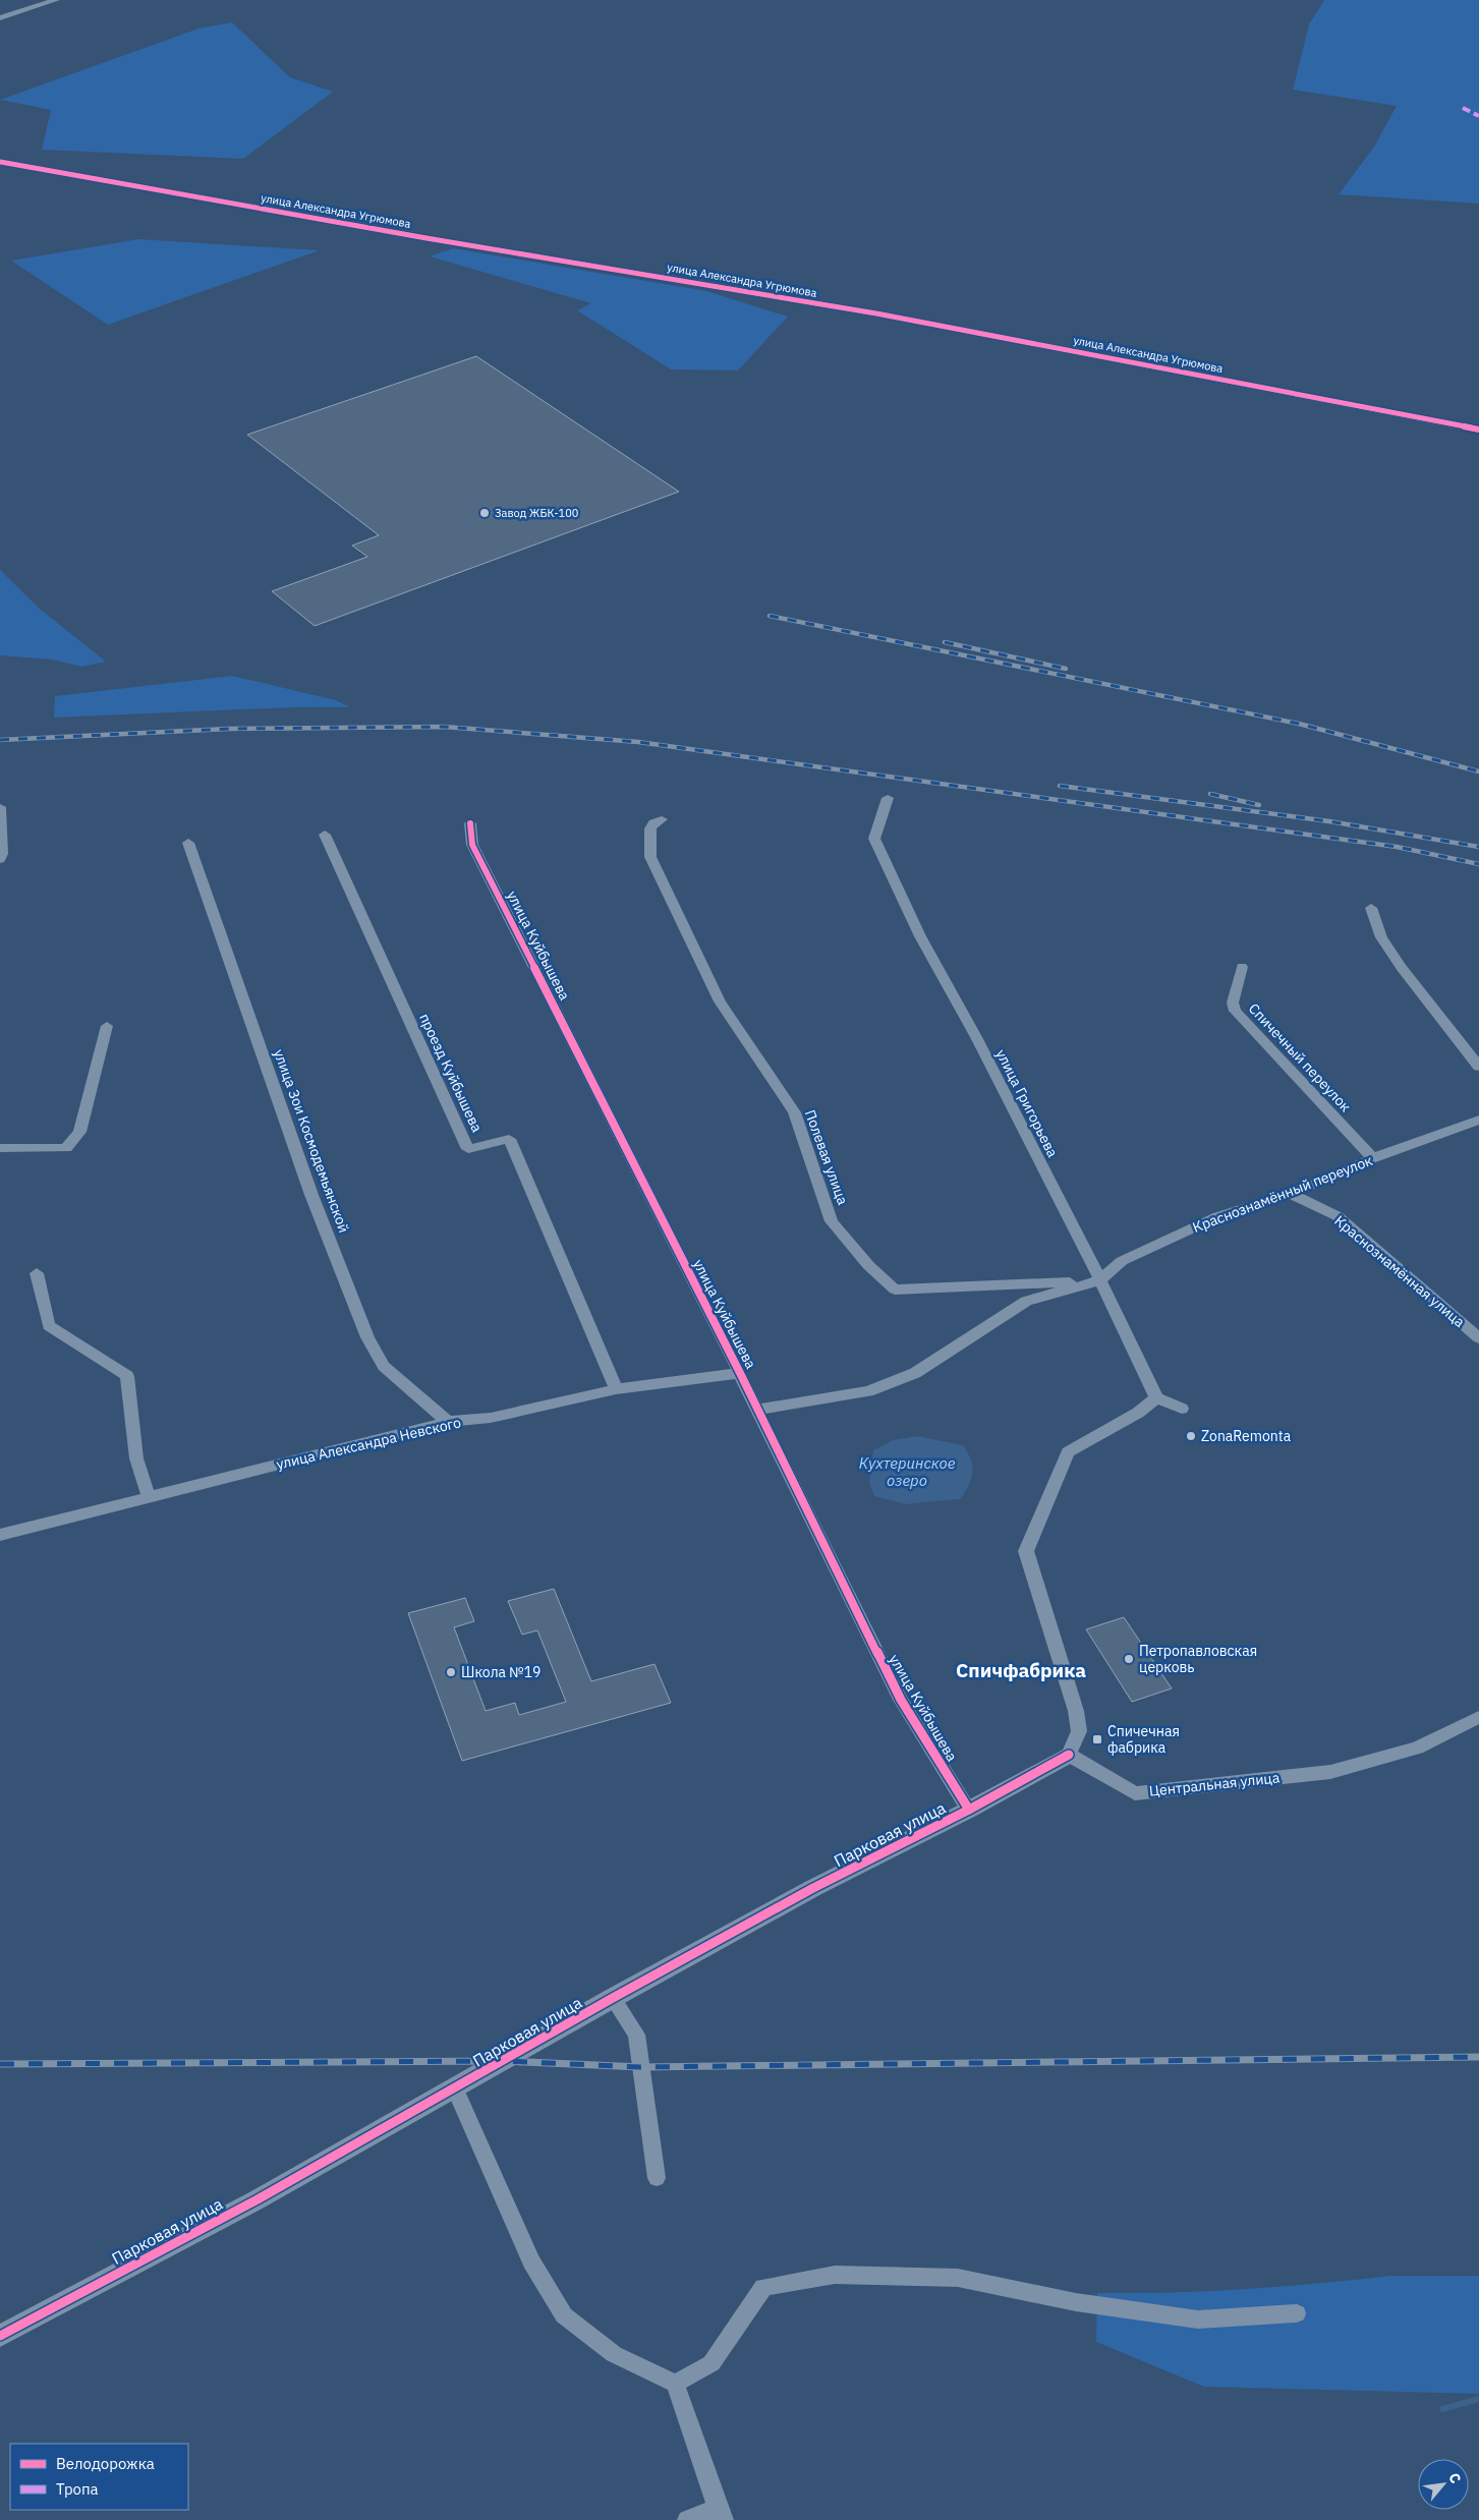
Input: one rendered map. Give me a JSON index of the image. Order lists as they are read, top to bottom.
{
  "streets": {
    "street": [
      "улица Александра Угрюмова",
      "улица Куйбышева",
      "Спичечный переулок",
      "проезд Куйбышева",
      "улица Григорьева",
      "улица Зои Космодемьянской",
      "Полевая улица",
      "Краснознамённый переулок",
      "Краснознамённая улица",
      "улица Александра Невского",
      "Центральная улица",
      "Парковая улица"
    ]
  },
  "crossings": [
    ["улица Куйбышева", "Краснознамённый переулок"],
    ["улица Куйбышева", "улица Александра Невского"],
    ["улица Куйбышева", "Парковая улица"],
    ["Спичечный переулок", "Краснознамённый переулок"],
    ["проезд Куйбышева", "улица Александра Невского"],
    ["улица Григорьева", "Полевая улица"],
    ["улица Григорьева", "Краснознамённый переулок"],
    ["улица Зои Космодемьянской", "улица Александра Невского"],
    ["Полевая улица", "Краснознамённый переулок"],
    ["Краснознамённый переулок", "Краснознамённая улица"],
    ["Центральная улица", "Парковая улица"]
  ],
  "districts": ["Спичфабрика"],
  "water": ["Кухтеринское озеро"],
  "places": {
    "other": [
      "Завод ЖБК-100",
      "ZonaRemonta",
      "Петропавловская церковь",
      "Школа №19"
    ],
    "transit": ["Спичечная фабрика"]
  },
  "legend": ["Велодорожка", "Тропа"],
  "north": "top right"
}
